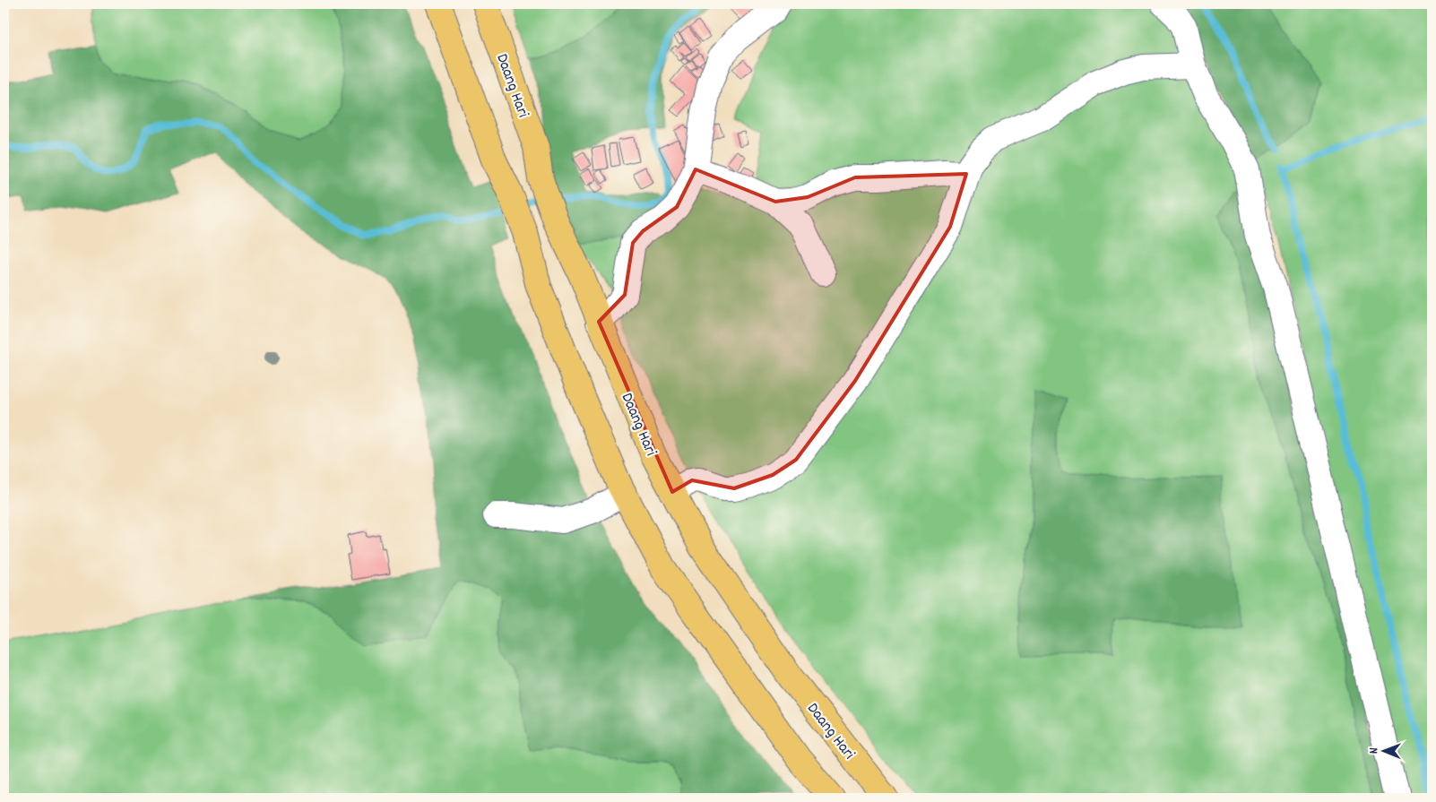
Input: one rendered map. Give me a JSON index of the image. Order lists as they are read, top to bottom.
{
  "streets": {
    "main road": ["Daang Hari"]
  },
  "north": "left"
}
